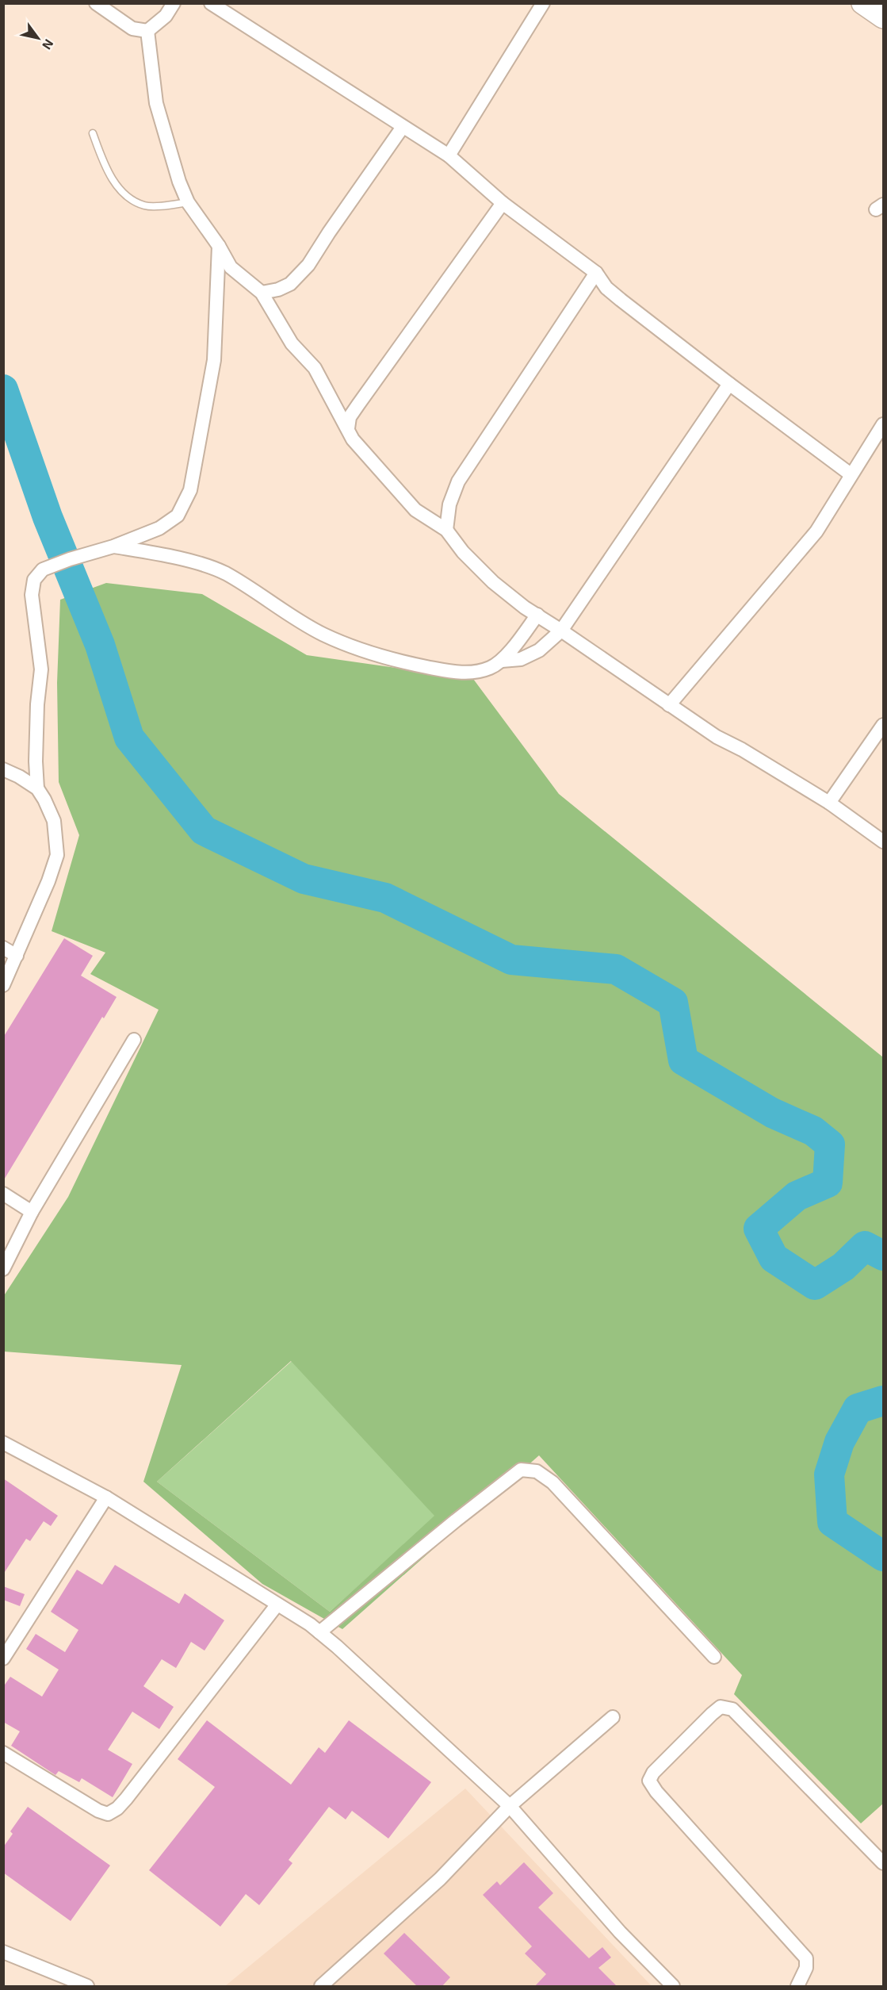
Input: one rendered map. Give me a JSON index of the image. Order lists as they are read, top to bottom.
{
  "north": "bottom right"
}
